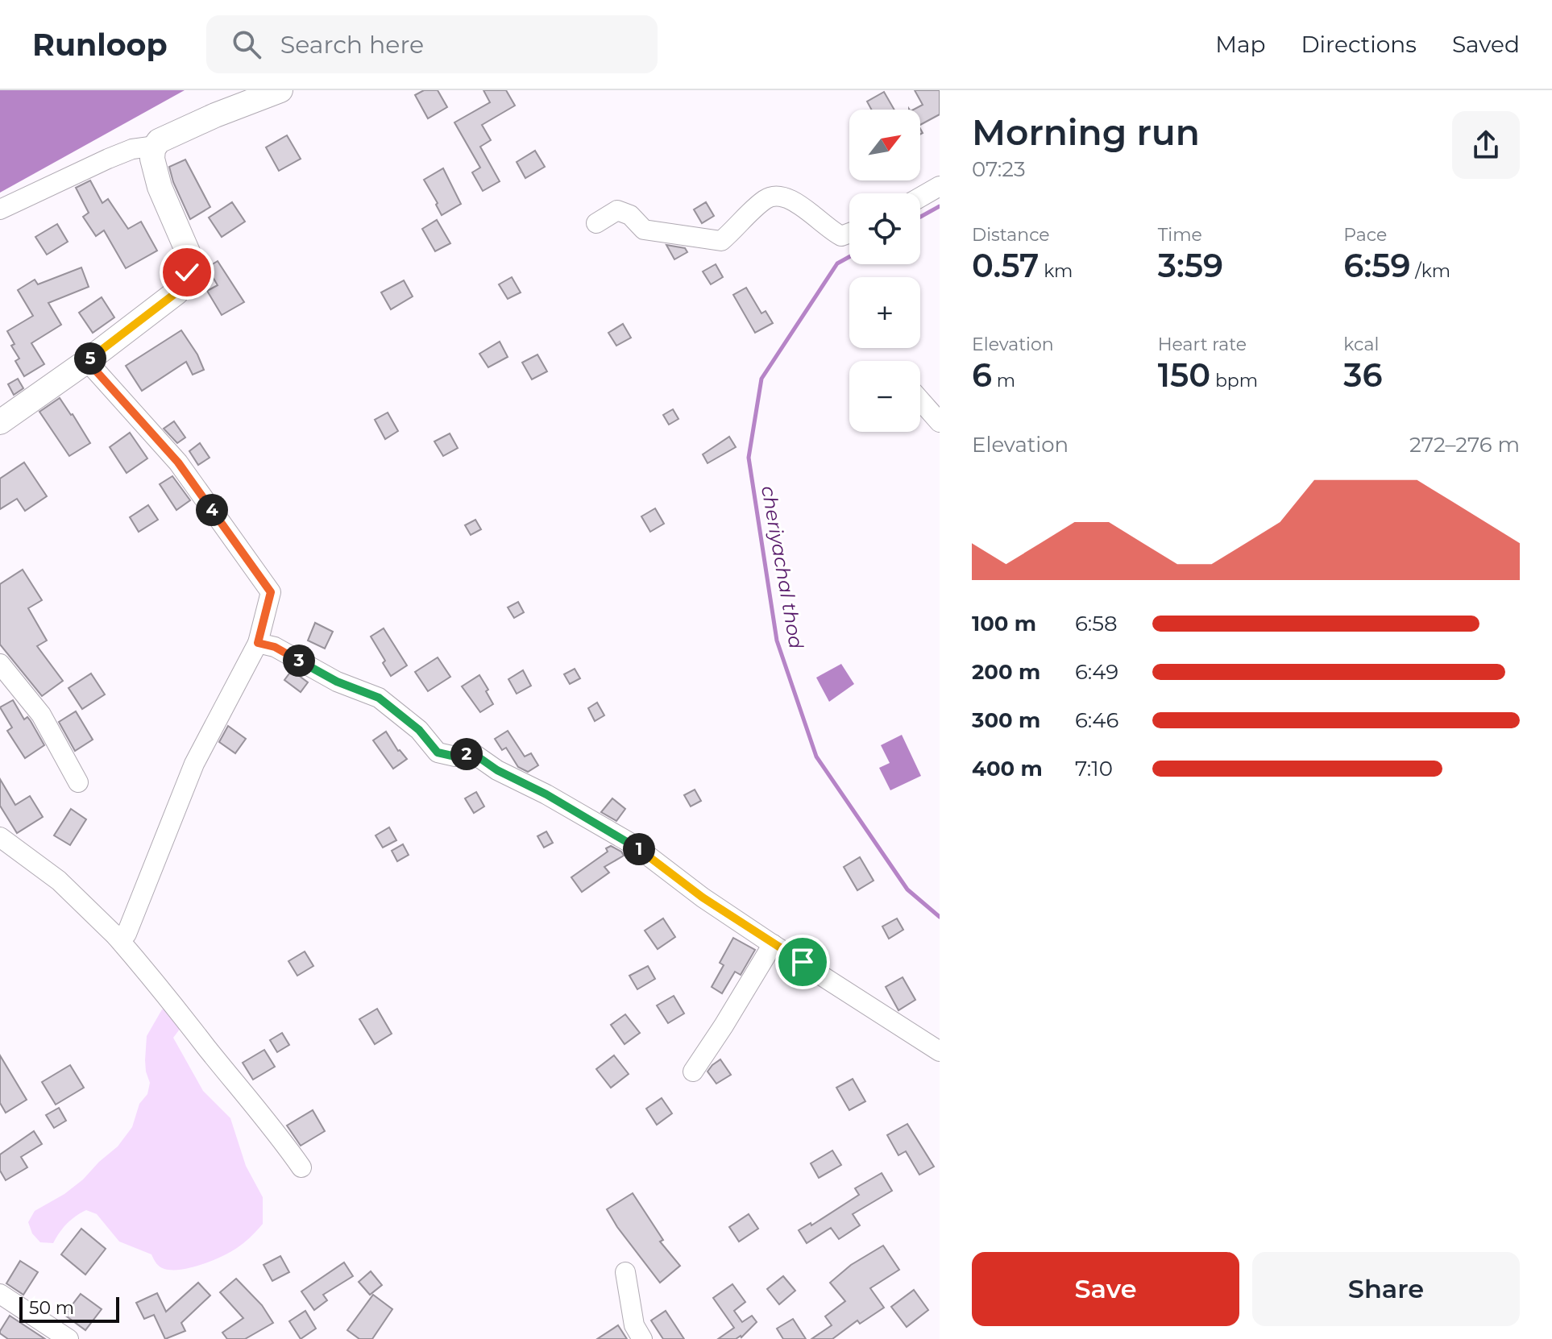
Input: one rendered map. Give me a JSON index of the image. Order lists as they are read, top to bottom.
{
  "water": ["cheriyachal thod"],
  "scale_bar": "50 m",
  "north": "top right",
  "page": {
    "header": "Runloop",
    "search": "Search here",
    "nav": ["Map", "Directions", "Saved"],
    "heading": ["Morning run", "07:23"],
    "map_buttons": ["+", "−"],
    "stats": [
      ["Distance", "0.57 km"],
      ["Time", "3:59"],
      ["Pace", "6:59 /km"],
      ["Elevation", "6 m"],
      ["Heart rate", "150 bpm"],
      ["kcal", "36"]
    ],
    "pins": [
      "5",
      "4",
      "3",
      "2",
      "1"
    ],
    "chart": ["Elevation", "272–276 m"],
    "list": [
      {
        "name": "100 m",
        "note": "6:58"
      },
      {
        "name": "200 m",
        "note": "6:49"
      },
      {
        "name": "300 m",
        "note": "6:46"
      },
      {
        "name": "400 m",
        "note": "7:10"
      }
    ],
    "buttons": ["Save", "Share"],
    "scale": "50 m"
  }
}
